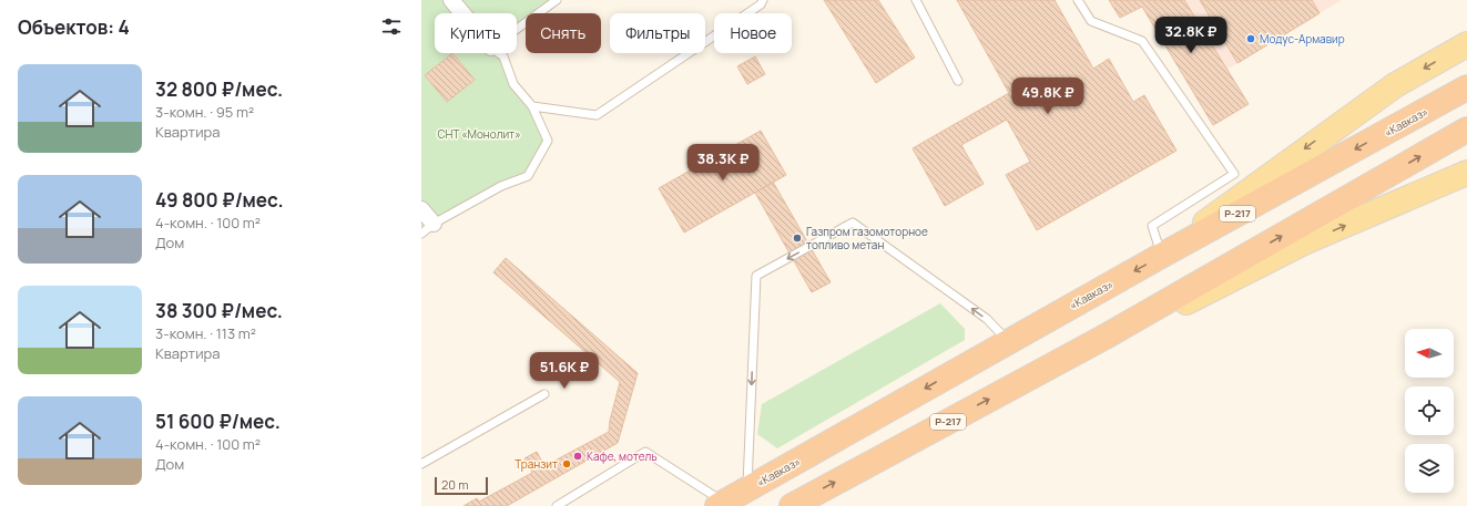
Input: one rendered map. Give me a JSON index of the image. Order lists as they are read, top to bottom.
{
  "streets": {
    "highway": ["«Кавказ»", "Р-217"]
  },
  "parks": ["СНТ «Монолит»"],
  "places": [
    "Модус-Армавир",
    "Газпром газомоторное топливо метан",
    "Кафе, мотель",
    "Транзит"
  ],
  "scale_bar": "20 m",
  "north": "left",
  "page": {
    "heading": "Объектов: 4",
    "chip": [
      "Купить",
      "Снять",
      "Фильтры",
      "Новое"
    ],
    "price": [
      "32.8K ₽",
      "49.8K ₽",
      "38.3K ₽",
      "51.6K ₽"
    ],
    "list": [
      {
        "name": "32 800 ₽/мес.",
        "note": "3-комн. · 95 m² · Квартира"
      },
      {
        "name": "49 800 ₽/мес.",
        "note": "4-комн. · 100 m² · Дом"
      },
      {
        "name": "38 300 ₽/мес.",
        "note": "3-комн. · 113 m² · Квартира"
      },
      {
        "name": "51 600 ₽/мес.",
        "note": "4-комн. · 100 m² · Дом"
      }
    ],
    "scale": "20 m"
  }
}
